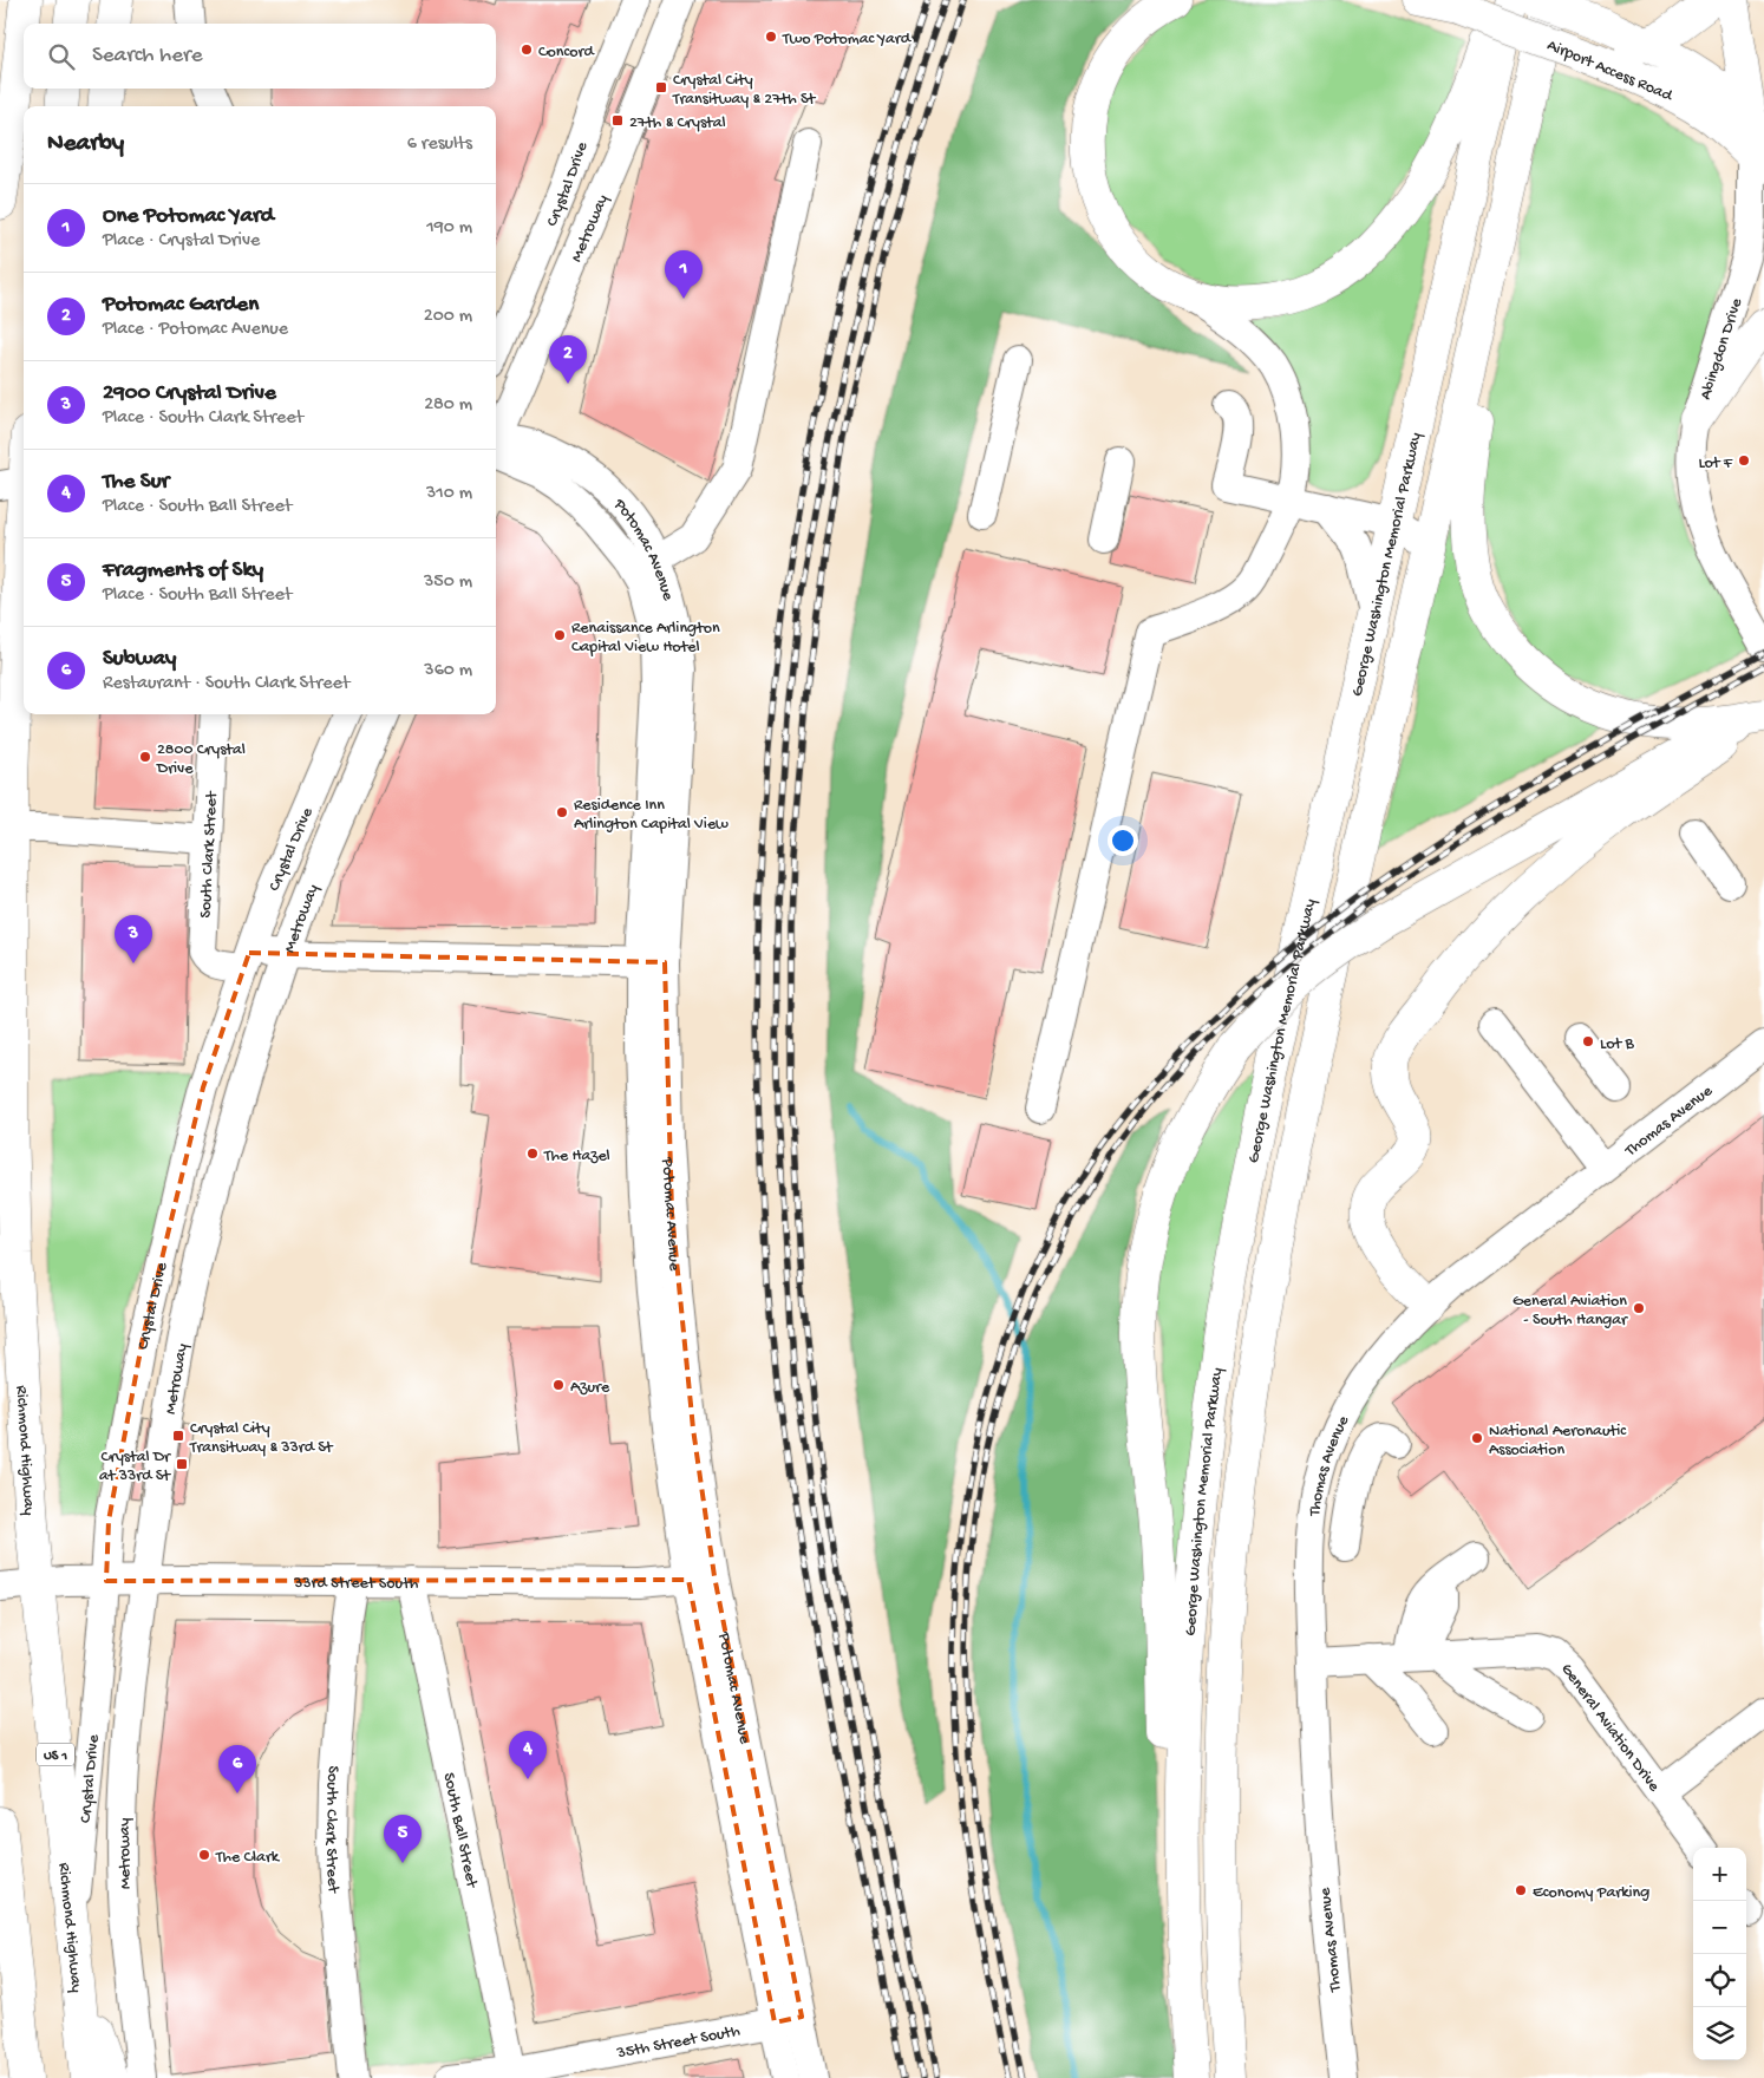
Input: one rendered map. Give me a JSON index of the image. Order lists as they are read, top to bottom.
{
  "streets": {
    "main road": [
      "Airport Access Road",
      "George Washington Memorial Parkway",
      "Richmond Highway",
      "US 1"
    ],
    "street": [
      "Crystal Drive",
      "Metroway",
      "Abingdon Drive",
      "Potomac Avenue",
      "South Clark Street",
      "Thomas Avenue",
      "33rd Street South",
      "General Aviation Drive",
      "South Ball Street",
      "35th Street South"
    ]
  },
  "crossings": [
    ["Airport Access Road", "Abingdon Drive"],
    ["Crystal Drive", "South Clark Street"],
    ["Crystal Drive", "Richmond Highway"],
    ["Crystal Drive", "33rd Street South"],
    ["Metroway", "South Clark Street"],
    ["Metroway", "33rd Street South"],
    ["Potomac Avenue", "South Clark Street"],
    ["Potomac Avenue", "33rd Street South"],
    ["Potomac Avenue", "35th Street South"],
    ["South Clark Street", "33rd Street South"],
    ["Thomas Avenue", "General Aviation Drive"],
    ["Richmond Highway", "33rd Street South"],
    ["33rd Street South", "South Ball Street"],
    ["South Ball Street", "35th Street South"]
  ],
  "places": {
    "other": [
      "Two Potomac Yard",
      "Concord",
      "Lot F",
      "Renaissance Arlington Capital View Hotel",
      "2800 Crystal Drive",
      "Residence Inn Arlington Capital View",
      "Lot B",
      "The Hazel",
      "General Aviation - South Hangar",
      "Azure",
      "National Aeronautic Association",
      "The Clark",
      "Economy Parking"
    ],
    "transit": [
      "Crystal City Transitway & 27th St",
      "27th & Crystal",
      "Crystal City Transitway & 33rd St",
      "Crystal Dr at 33rd St"
    ]
  },
  "page": {
    "search": "Search here",
    "heading": ["Nearby", "6 results"],
    "list": [
      {
        "mark": "1",
        "name": "One Potomac Yard",
        "note": "Place · Crystal Drive",
        "value": "190 m"
      },
      {
        "mark": "2",
        "name": "Potomac Garden",
        "note": "Place · Potomac Avenue",
        "value": "200 m"
      },
      {
        "mark": "3",
        "name": "2900 Crystal Drive",
        "note": "Place · South Clark Street",
        "value": "280 m"
      },
      {
        "mark": "4",
        "name": "The Sur",
        "note": "Place · South Ball Street",
        "value": "310 m"
      },
      {
        "mark": "5",
        "name": "Fragments of Sky",
        "note": "Place · South Ball Street",
        "value": "350 m"
      },
      {
        "mark": "6",
        "name": "Subway",
        "note": "Restaurant · South Clark Street",
        "value": "360 m"
      }
    ],
    "pins": [
      "1",
      "2",
      "3",
      "4",
      "6",
      "5"
    ],
    "map_buttons": ["+", "−"]
  }
}
